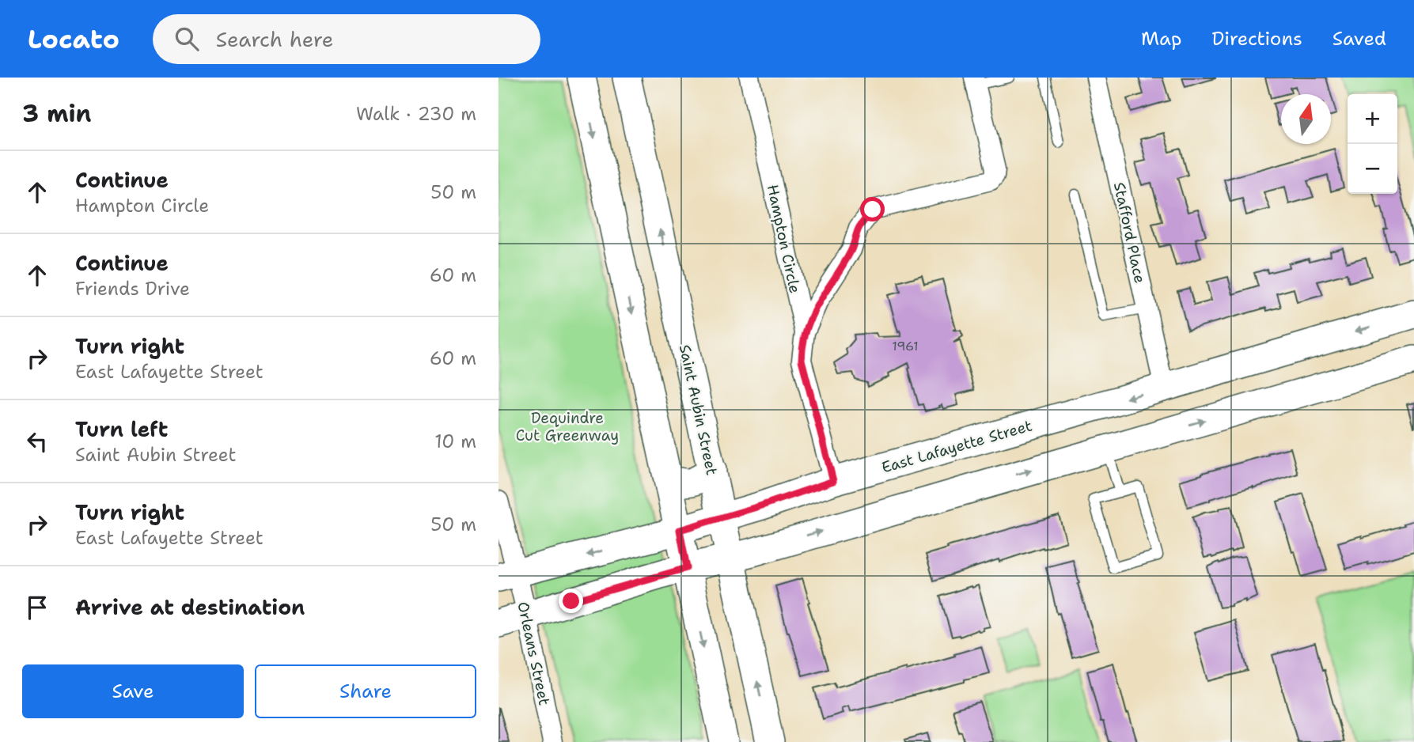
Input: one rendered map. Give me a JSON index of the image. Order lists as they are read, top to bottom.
{
  "streets": {
    "street": [
      "Stafford Place",
      "Hampton Circle",
      "Saint Aubin Street",
      "East Lafayette Street",
      "Orleans Street"
    ]
  },
  "crossings": [
    ["Stafford Place", "East Lafayette Street"],
    ["Saint Aubin Street", "East Lafayette Street"],
    ["East Lafayette Street", "Orleans Street"]
  ],
  "parks": ["Dequindre Cut Greenway"],
  "house_numbers": ["1961"],
  "north": "top",
  "page": {
    "header": "Locato",
    "search": "Search here",
    "nav": ["Map", "Directions", "Saved"],
    "heading": ["3 min", "Walk · 230 m"],
    "map_buttons": ["+", "−"],
    "list": [
      ["Continue", "Hampton Circle", "50 m"],
      ["Continue", "Friends Drive", "60 m"],
      ["Turn right", "East Lafayette Street", "60 m"],
      ["Turn left", "Saint Aubin Street", "10 m"],
      ["Turn right", "East Lafayette Street", "50 m"],
      "Arrive at destination"
    ],
    "buttons": ["Save", "Share"]
  }
}
